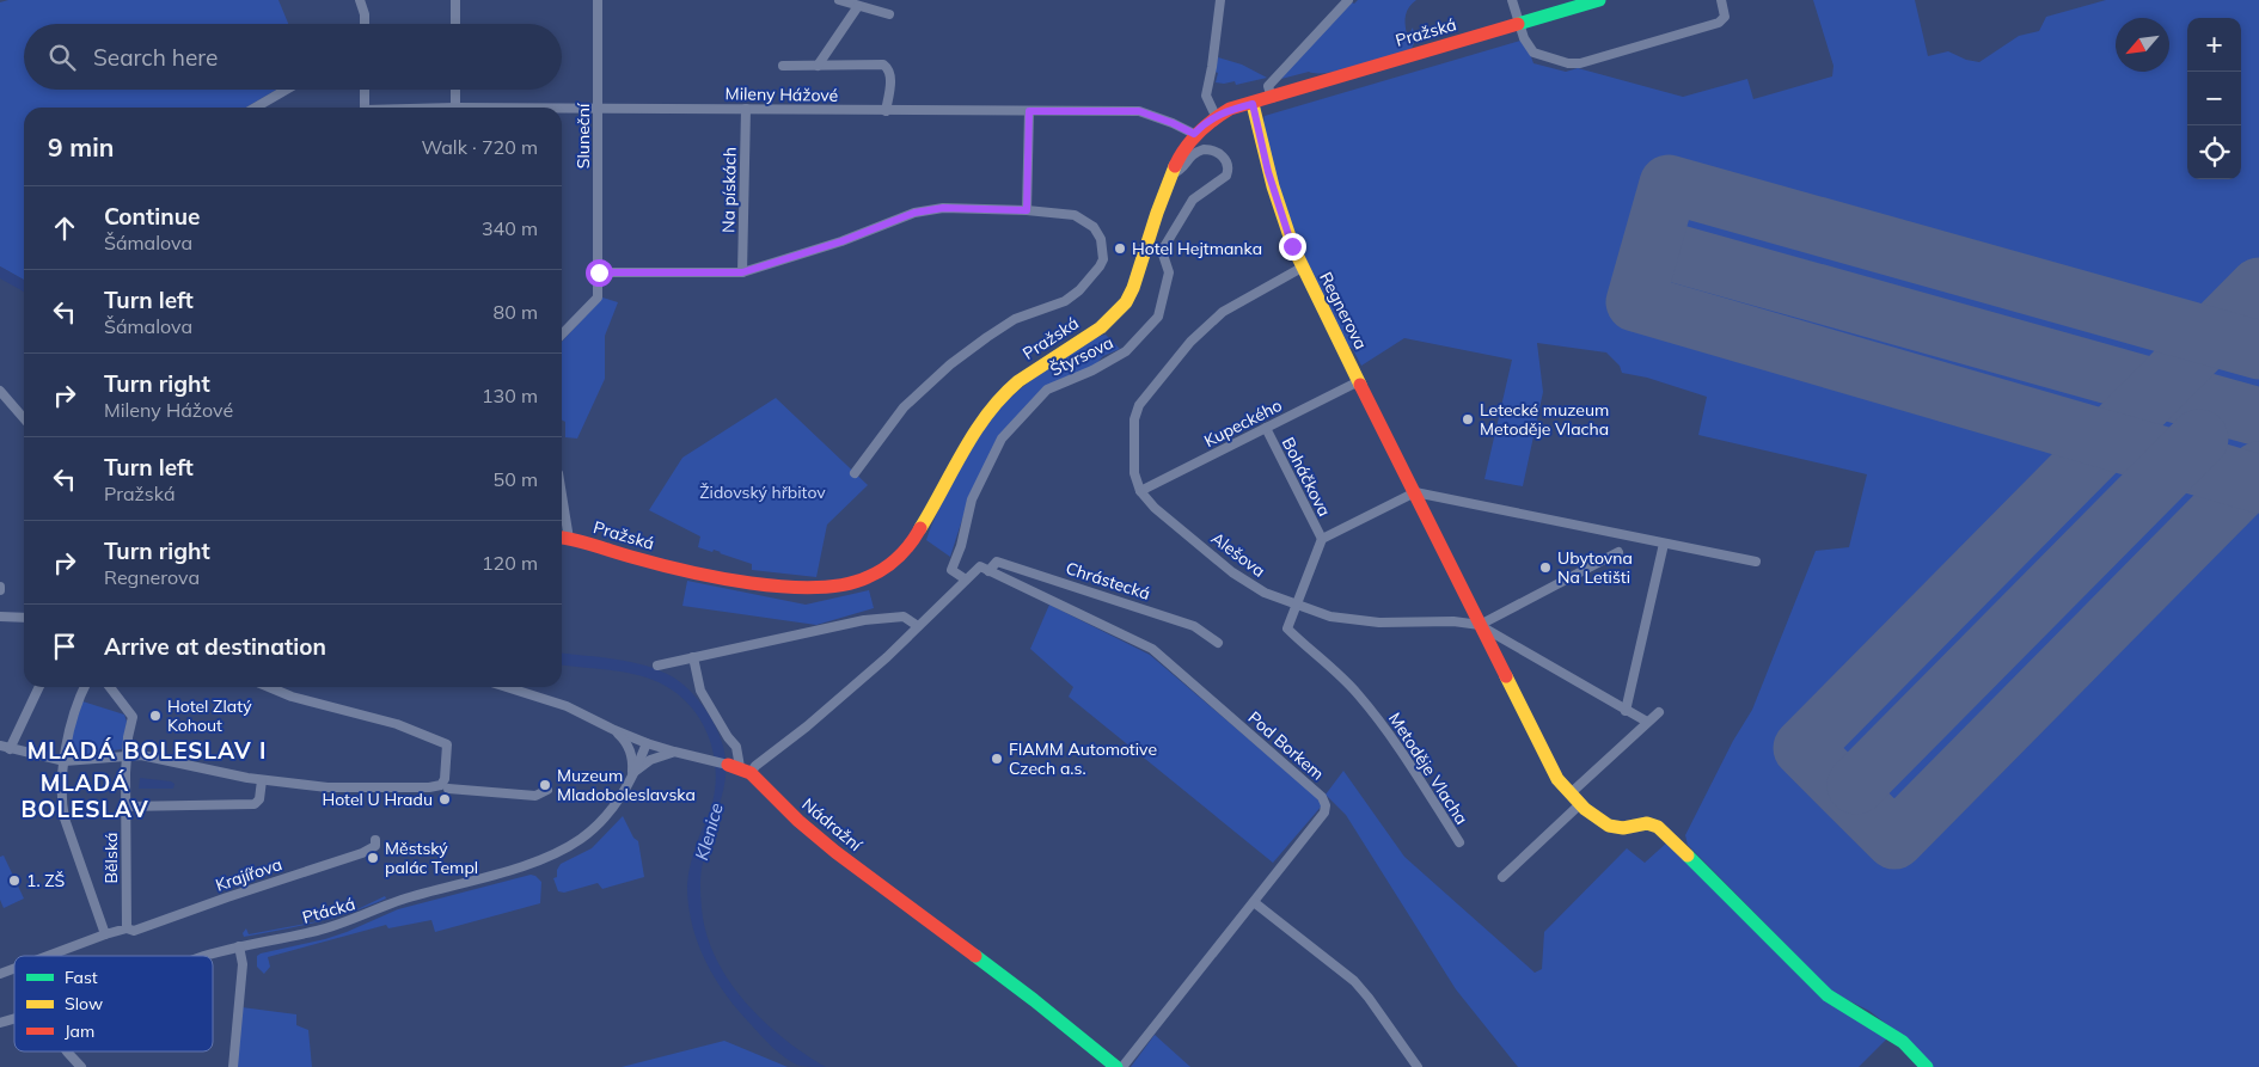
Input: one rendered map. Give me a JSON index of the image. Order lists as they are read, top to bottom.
{
  "streets": {
    "street": [
      "Pražská",
      "Mileny Hážové",
      "Sluneční",
      "Na pískách",
      "Regnerova",
      "Štyrsova",
      "Kupeckého",
      "Boháčkova",
      "Alešova",
      "Chrástecká",
      "Pod Borkem",
      "Metoděje Vlacha",
      "Nádražní",
      "Bělská",
      "Krajířova",
      "Ptácká"
    ]
  },
  "crossings": [
    ["Pražská", "Mileny Hážové"],
    ["Pražská", "Regnerova"],
    ["Pražská", "Štyrsova"],
    ["Mileny Hážové", "Sluneční"],
    ["Mileny Hážové", "Na pískách"],
    ["Regnerova", "Kupeckého"],
    ["Regnerova", "Boháčkova"],
    ["Regnerova", "Alešova"],
    ["Kupeckého", "Boháčkova"],
    ["Kupeckého", "Alešova"],
    ["Boháčkova", "Alešova"],
    ["Boháčkova", "Metoděje Vlacha"],
    ["Alešova", "Metoděje Vlacha"],
    ["Chrástecká", "Pod Borkem"],
    ["Bělská", "Krajířova"]
  ],
  "districts": ["MLADÁ BOLESLAV I", "MLADÁ BOLESLAV"],
  "water": ["Klenice"],
  "parks": ["Židovský hřbitov"],
  "places": [
    "Hotel Hejtmanka",
    "Letecké muzeum Metoděje Vlacha",
    "Ubytovna Na Letišti",
    "Hotel Zlatý Kohout",
    "FIAMM Automotive Czech a.s.",
    "Muzeum Mladoboleslavska",
    "Hotel U Hradu",
    "Městský palác Templ",
    "1. ZŠ"
  ],
  "legend": ["Fast", "Slow", "Jam"],
  "north": "bottom left",
  "page": {
    "map_buttons": ["+", "−"],
    "search": "Search here",
    "heading": ["9 min", "Walk · 720 m"],
    "list": [
      ["Continue", "Šámalova", "340 m"],
      ["Turn left", "Šámalova", "80 m"],
      ["Turn right", "Mileny Hážové", "130 m"],
      ["Turn left", "Pražská", "50 m"],
      ["Turn right", "Regnerova", "120 m"],
      "Arrive at destination"
    ]
  }
}
